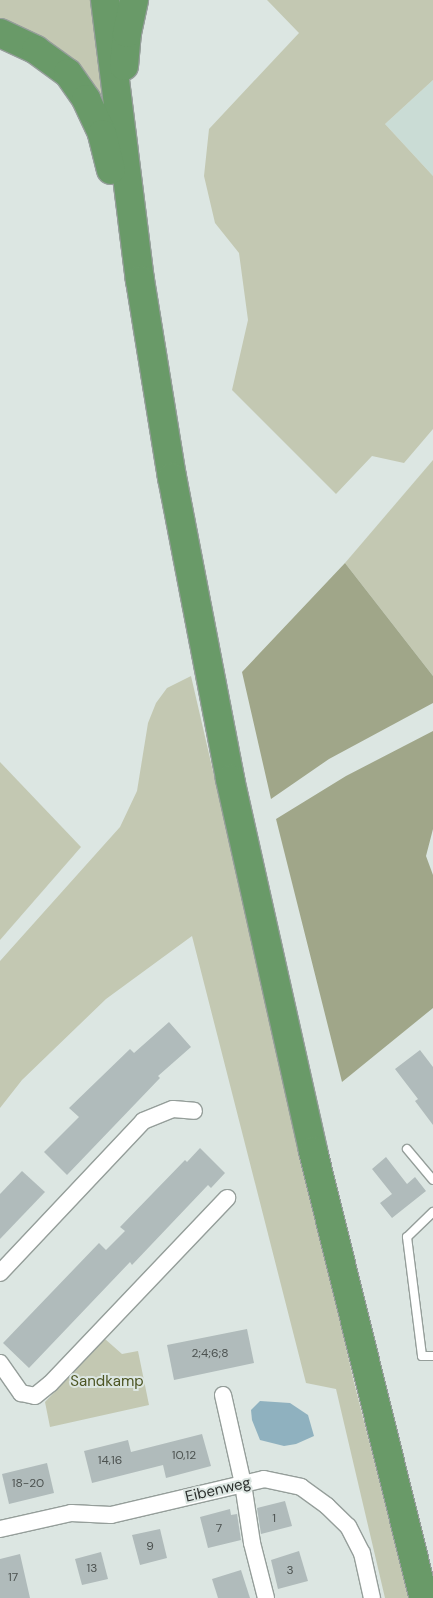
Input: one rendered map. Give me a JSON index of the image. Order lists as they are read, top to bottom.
{
  "streets": {
    "street": ["Eibenweg"]
  },
  "parks": ["Sandkamp"],
  "house_numbers": [
    "2;4;6;8",
    "10,12",
    "14,16",
    "18-20",
    "1",
    "7",
    "9",
    "13",
    "3",
    "17"
  ]
}
